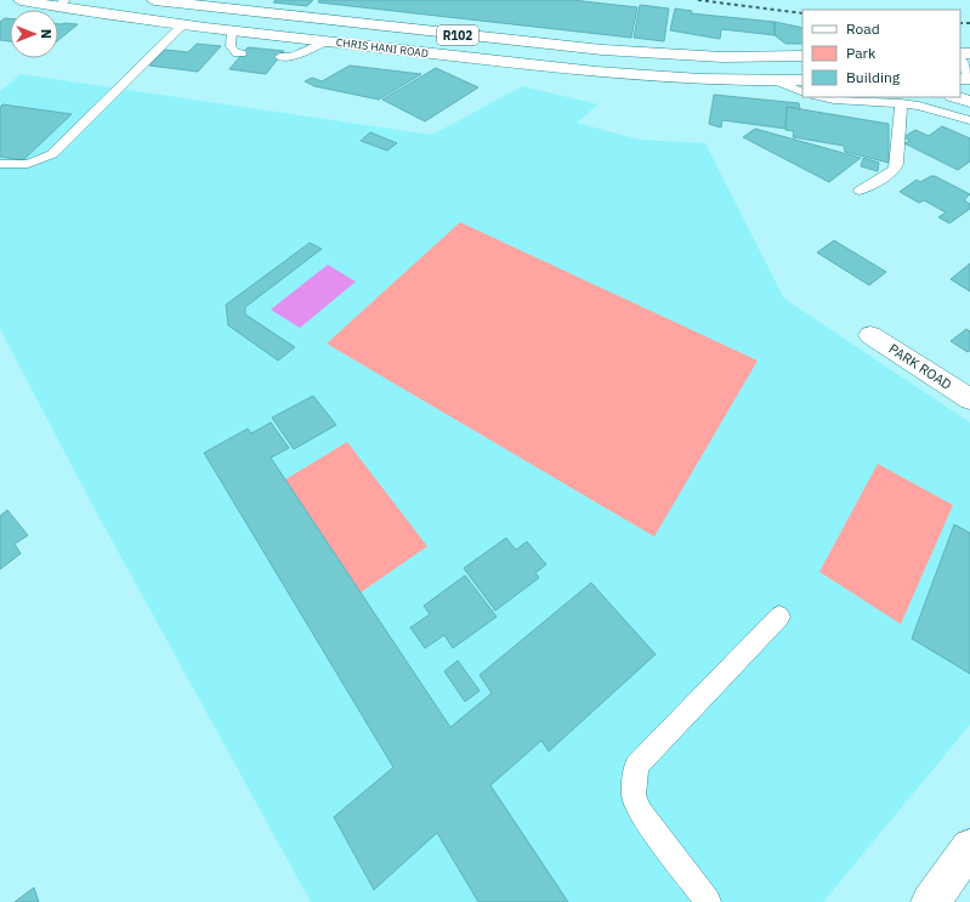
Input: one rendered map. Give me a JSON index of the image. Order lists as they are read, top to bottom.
{
  "streets": {
    "main road": ["R102", "CHRIS HANI ROAD", "PARK ROAD"]
  },
  "legend": ["Road", "Park", "Building"],
  "north": "right"
}
